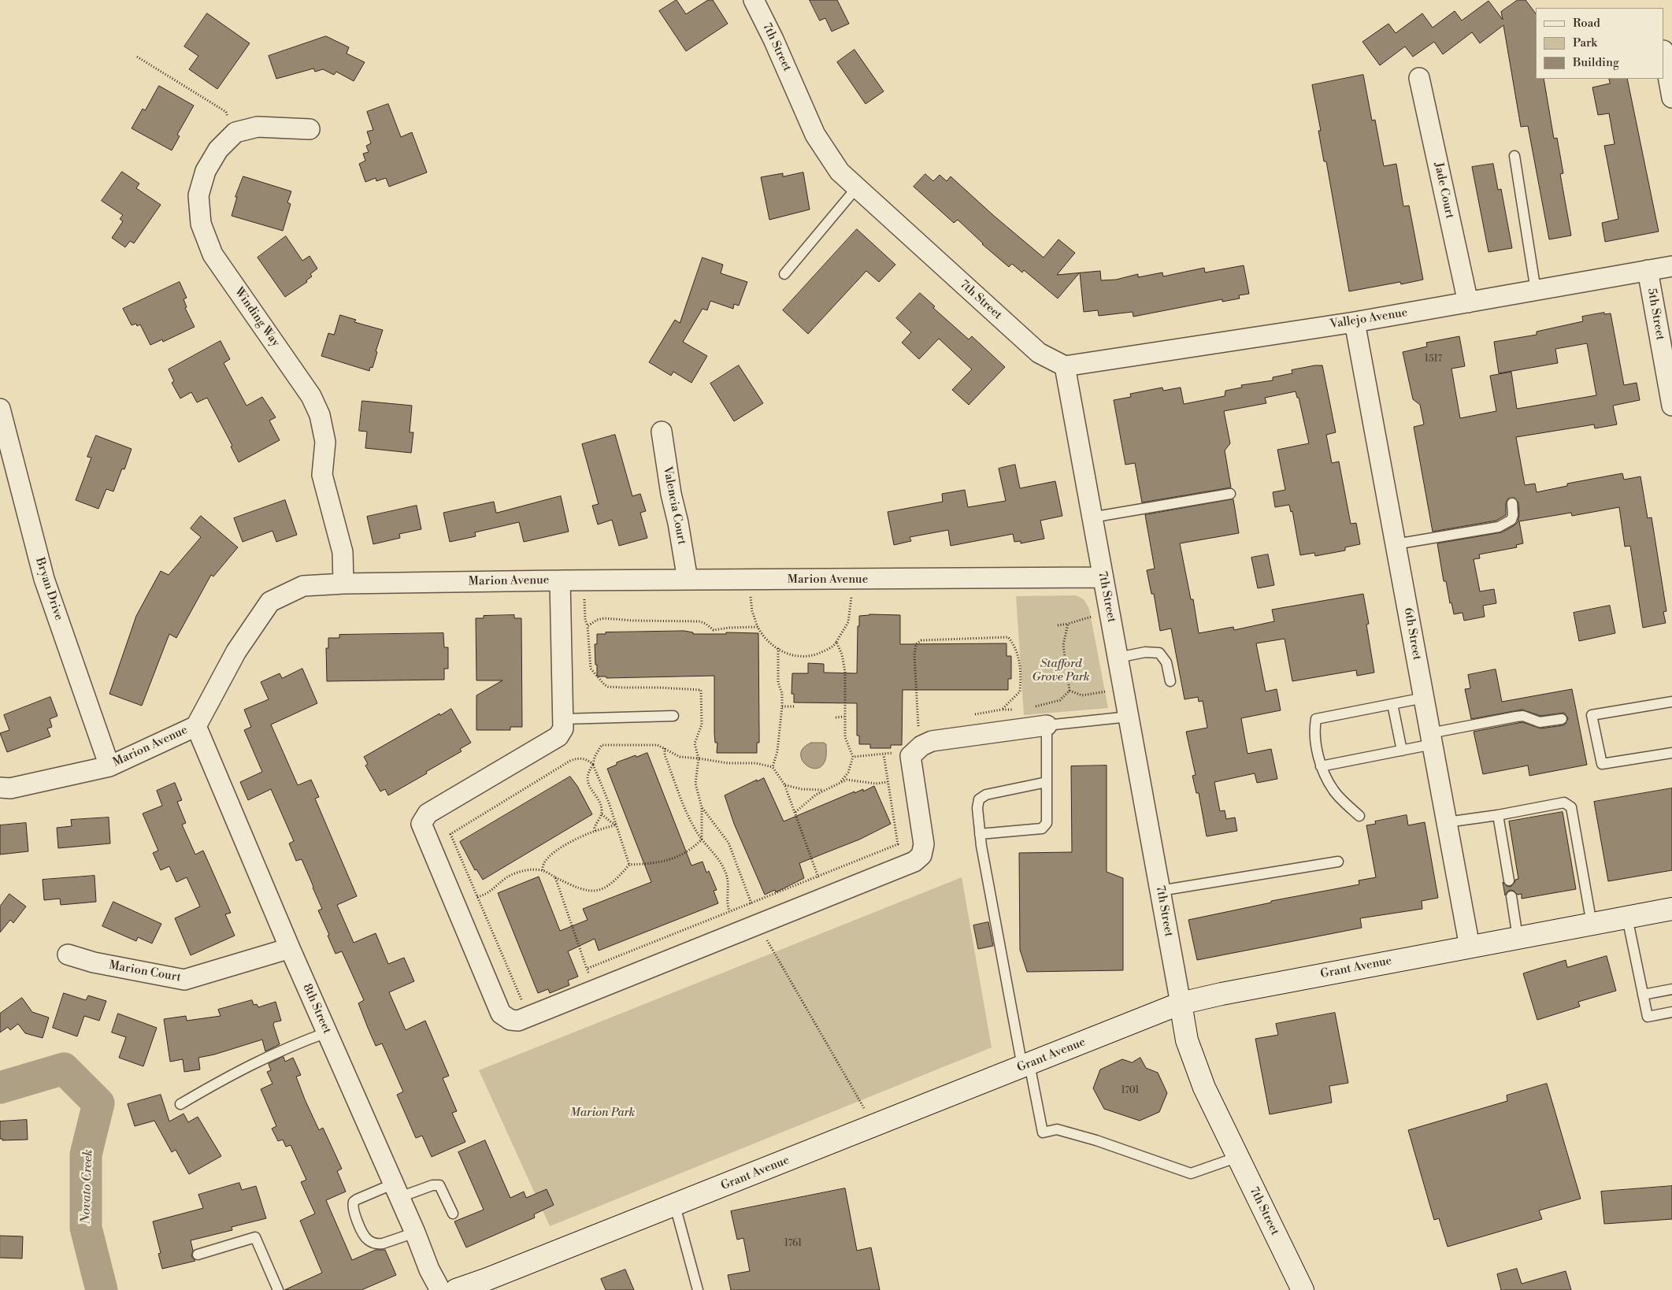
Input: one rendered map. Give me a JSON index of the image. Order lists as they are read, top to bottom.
{
  "streets": {
    "street": [
      "7th Street",
      "Jade Court",
      "5th Street",
      "Winding Way",
      "Vallejo Avenue",
      "Valencia Court",
      "Marion Avenue",
      "Bryan Drive",
      "6th Street",
      "Grant Avenue",
      "Marion Court",
      "8th Street"
    ]
  },
  "crossings": [
    ["7th Street", "Vallejo Avenue"],
    ["7th Street", "Marion Avenue"],
    ["7th Street", "Grant Avenue"],
    ["Jade Court", "Vallejo Avenue"],
    ["5th Street", "Vallejo Avenue"],
    ["Winding Way", "Marion Avenue"],
    ["Vallejo Avenue", "6th Street"],
    ["Valencia Court", "Marion Avenue"],
    ["Marion Avenue", "Bryan Drive"],
    ["Marion Avenue", "8th Street"],
    ["6th Street", "Grant Avenue"],
    ["Marion Court", "8th Street"]
  ],
  "water": ["Novato Creek"],
  "parks": ["Stafford Grove Park", "Marion Park"],
  "house_numbers": ["1517", "1701", "1761"],
  "legend": ["Road", "Park", "Building"]
}
